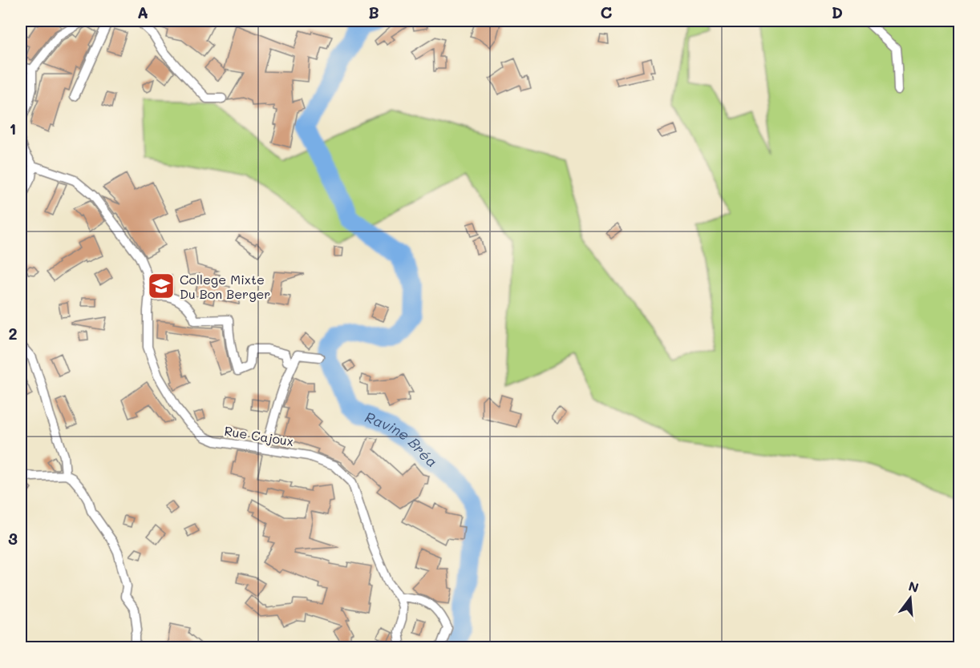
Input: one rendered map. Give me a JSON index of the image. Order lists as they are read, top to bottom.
{
  "streets": {
    "street": ["Rue Cajoux"]
  },
  "water": ["Ravine Bréa"],
  "places": {
    "school or university": ["College Mixte Du Bon Berger"]
  },
  "north": "top",
  "grid": {
    "columns": [
      "A",
      "B",
      "C",
      "D"
    ],
    "rows": ["1", "2", "3"]
  }
}
